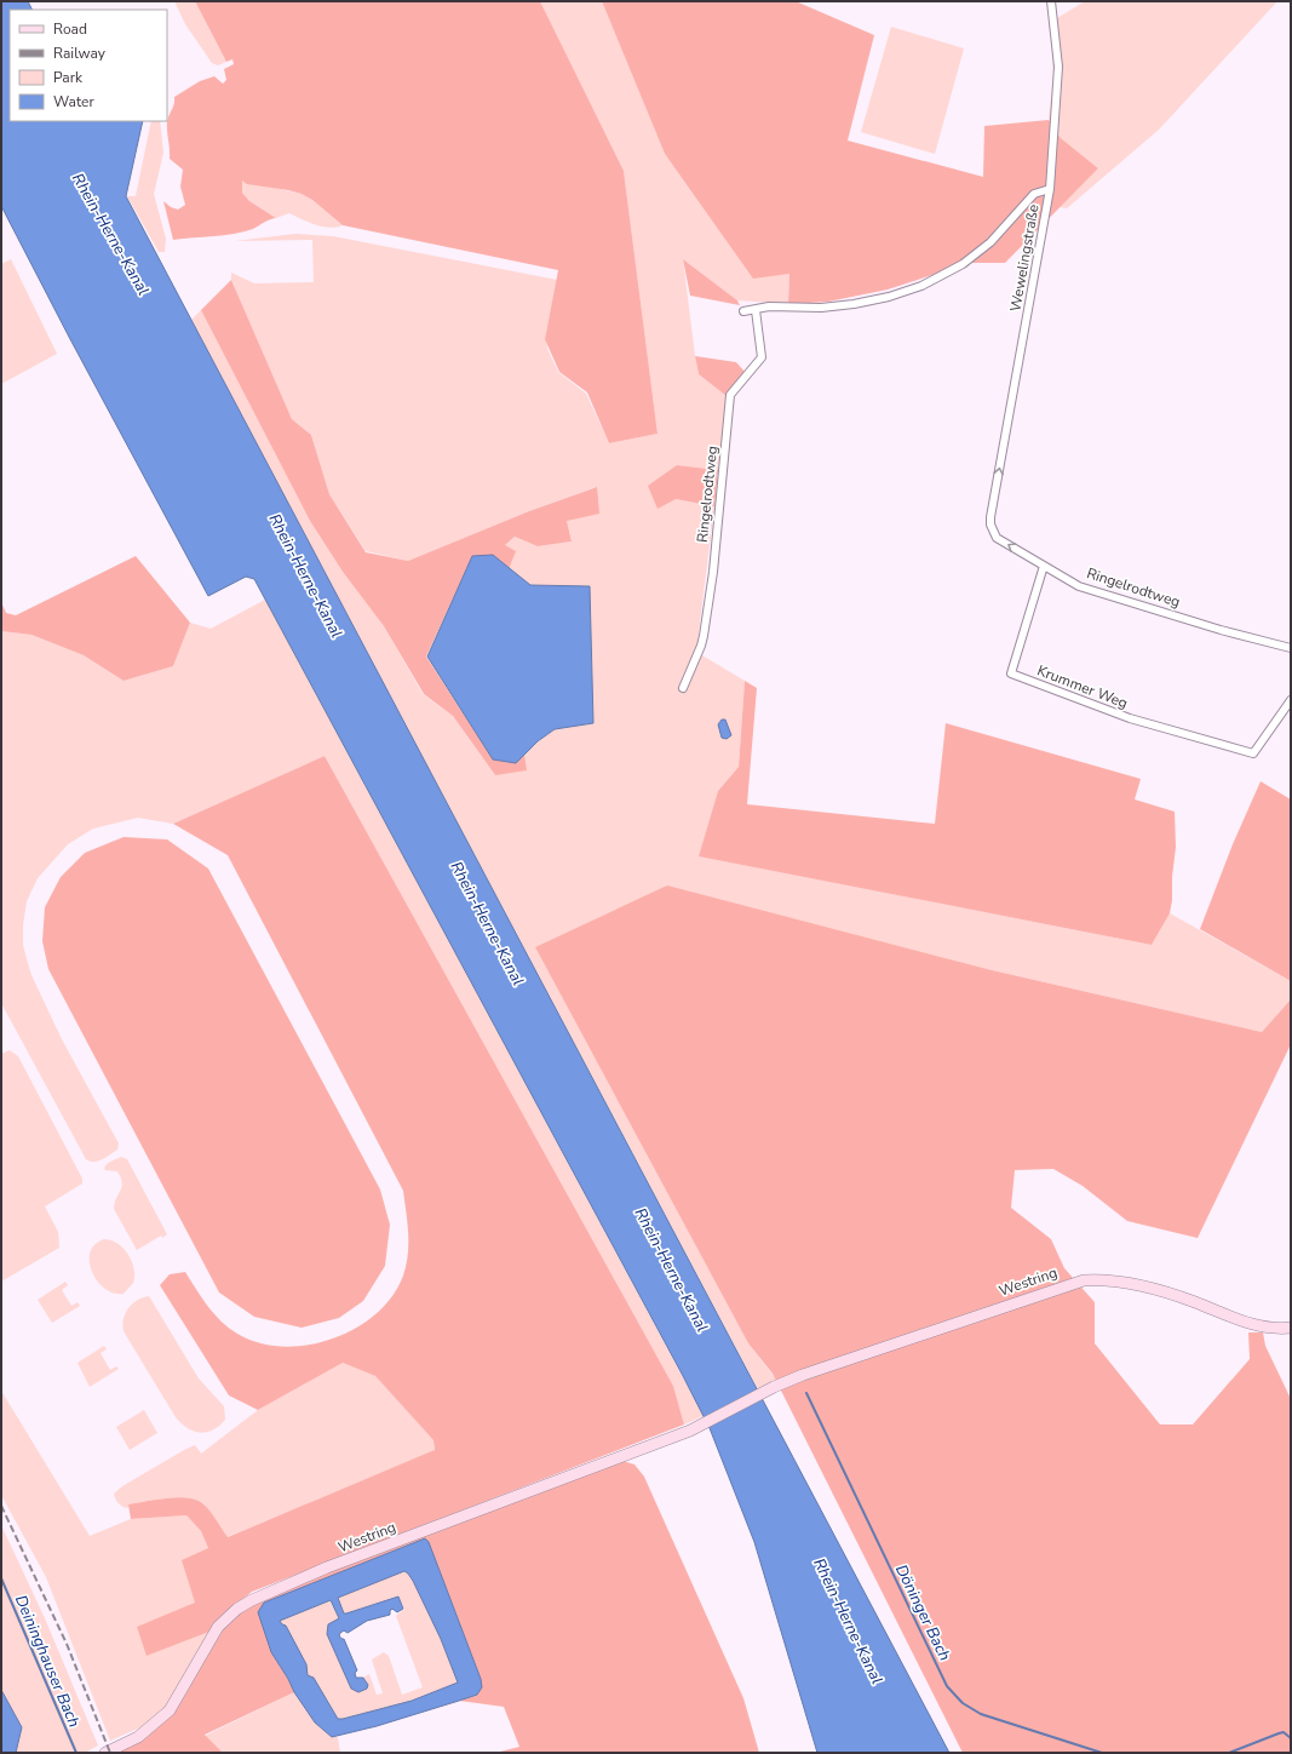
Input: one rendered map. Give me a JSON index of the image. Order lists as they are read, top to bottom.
{
  "streets": {
    "main road": ["Westring"],
    "street": ["Wewelingstraße", "Ringelrodtweg", "Krummer Weg"]
  },
  "crossings": [
    ["Wewelingstraße", "Ringelrodtweg"],
    ["Ringelrodtweg", "Krummer Weg"]
  ],
  "one_way": ["Wewelingstraße"],
  "water": ["Rhein-Herne-Kanal", "Döninger Bach", "Deininghauser Bach"],
  "legend": [
    "Road",
    "Railway",
    "Park",
    "Water"
  ]
}
